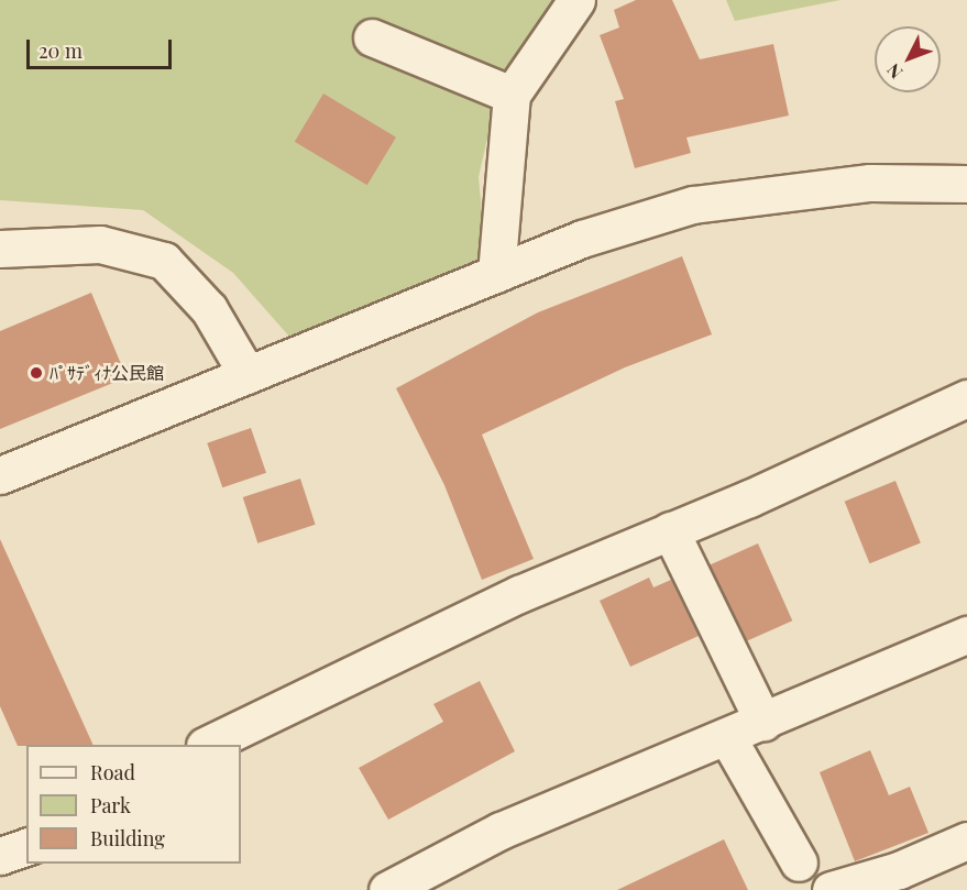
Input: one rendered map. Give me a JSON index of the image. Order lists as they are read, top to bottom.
{
  "places": ["ﾊﾟｻﾃﾞｨﾅ公民館"],
  "legend": ["Road", "Park", "Building"],
  "scale_bar": "20 m",
  "north": "bottom left"
}
